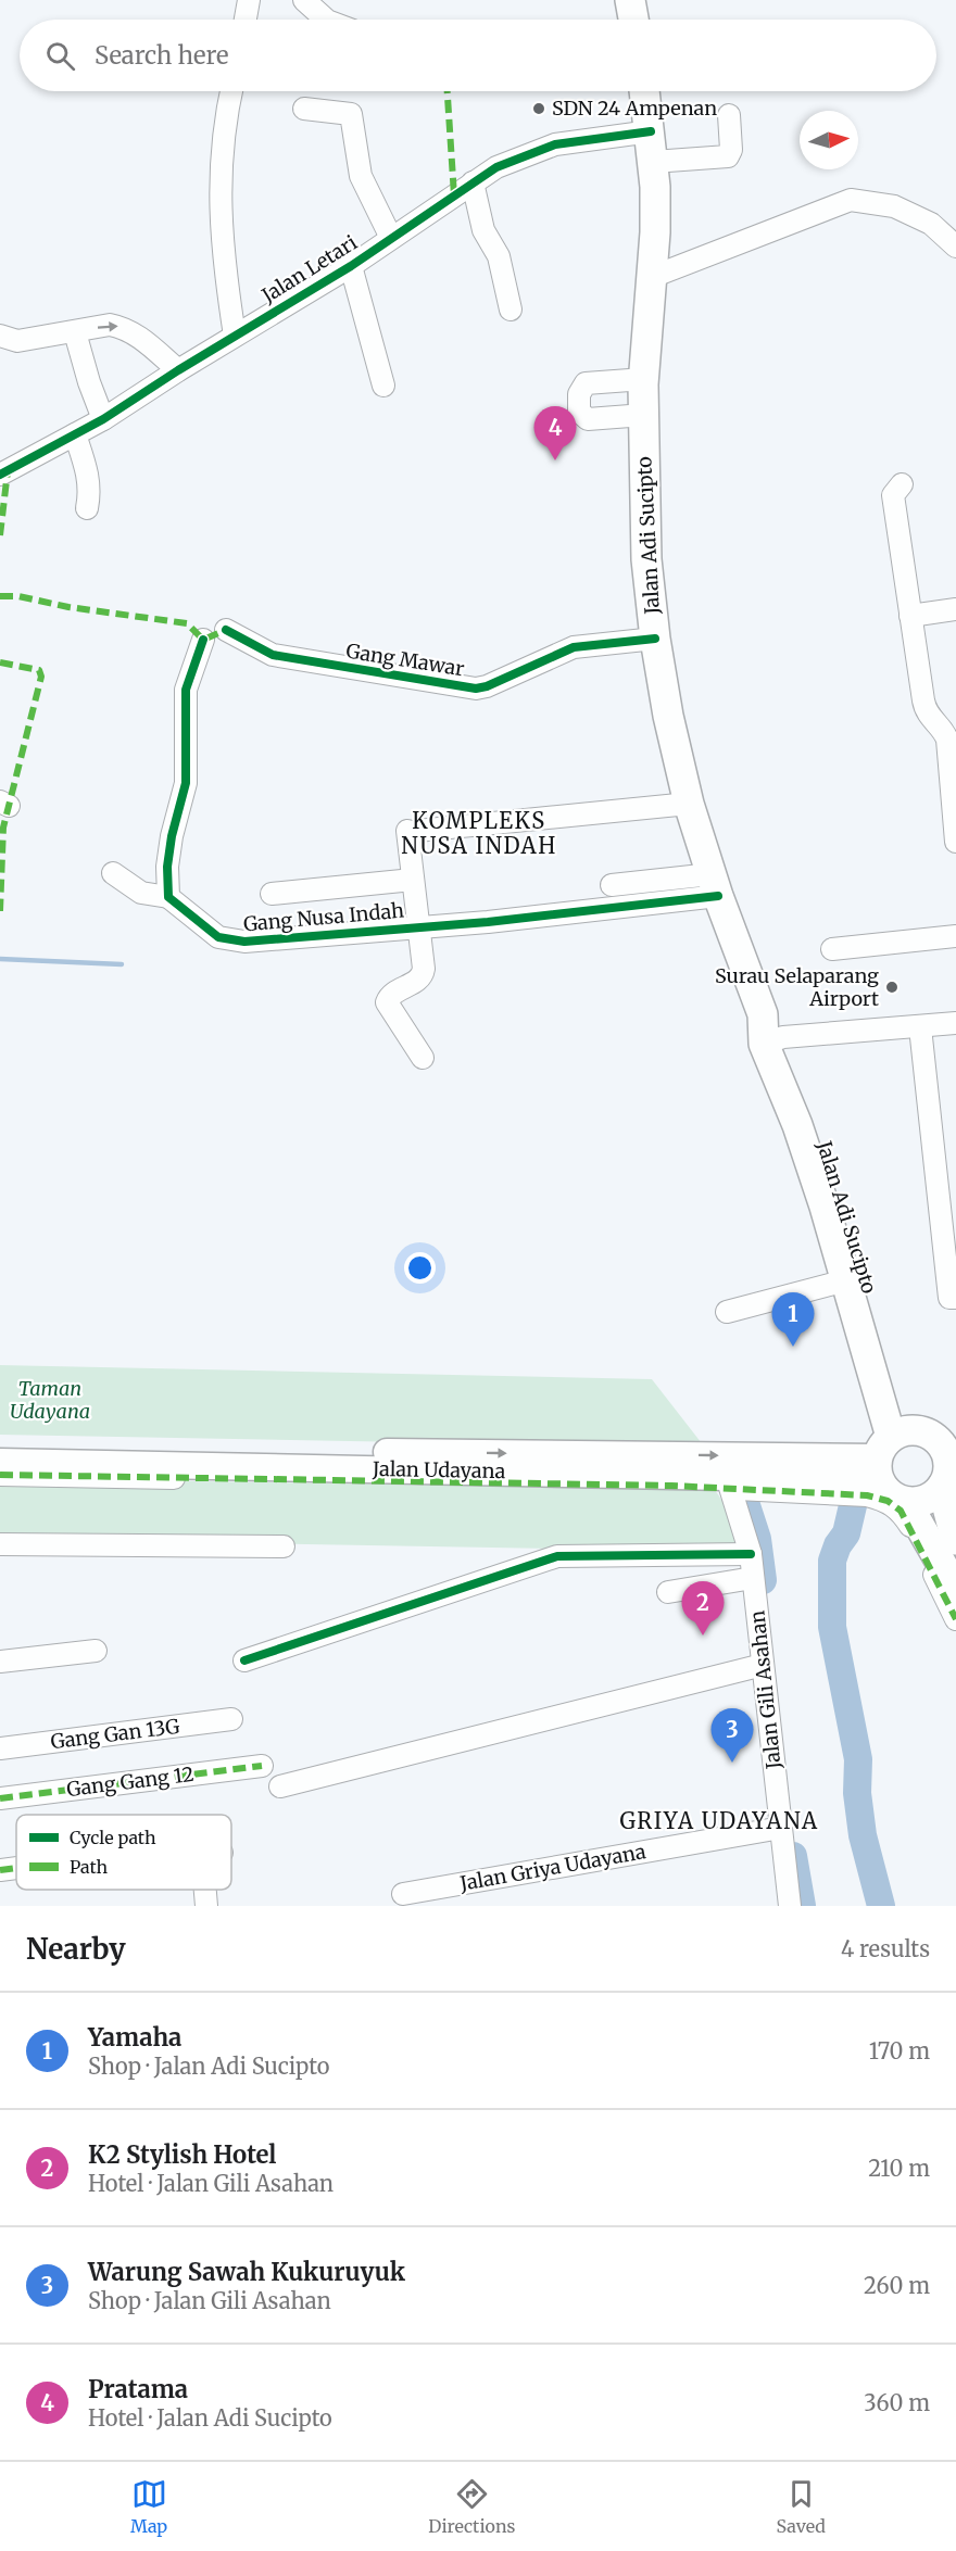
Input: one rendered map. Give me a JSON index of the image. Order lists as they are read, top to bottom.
{
  "streets": {
    "highway": ["Jalan Adi Sucipto"],
    "main road": ["Jalan Udayana"],
    "street": [
      "Jalan Letari",
      "Gang Mawar",
      "Gang Nusa Indah",
      "Jalan Gili Asahan",
      "Gang Gan 13G",
      "Gang Gang 12",
      "Jalan Griya Udayana"
    ]
  },
  "crossings": [
    ["Jalan Letari", "Jalan Adi Sucipto"],
    ["Jalan Adi Sucipto", "Gang Mawar"],
    ["Jalan Adi Sucipto", "Gang Nusa Indah"],
    ["Jalan Adi Sucipto", "Jalan Udayana"],
    ["Jalan Udayana", "Jalan Gili Asahan"],
    ["Jalan Gili Asahan", "Jalan Griya Udayana"]
  ],
  "districts": ["KOMPLEKS NUSA INDAH", "GRIYA UDAYANA"],
  "parks": ["Taman Udayana"],
  "places": ["SDN 24 Ampenan", "Surau Selaparang Airport"],
  "legend": ["Cycle path", "Path"],
  "north": "right",
  "page": {
    "search": "Search here",
    "pins": [
      "4",
      "1",
      "2",
      "3"
    ],
    "heading": ["Nearby", "4 results"],
    "list": [
      {
        "mark": "1",
        "name": "Yamaha",
        "note": "Shop · Jalan Adi Sucipto",
        "value": "170 m"
      },
      {
        "mark": "2",
        "name": "K2 Stylish Hotel",
        "note": "Hotel · Jalan Gili Asahan",
        "value": "210 m"
      },
      {
        "mark": "3",
        "name": "Warung Sawah Kukuruyuk",
        "note": "Shop · Jalan Gili Asahan",
        "value": "260 m"
      },
      {
        "mark": "4",
        "name": "Pratama",
        "note": "Hotel · Jalan Adi Sucipto",
        "value": "360 m"
      }
    ],
    "nav": ["Map", "Directions", "Saved"]
  }
}
